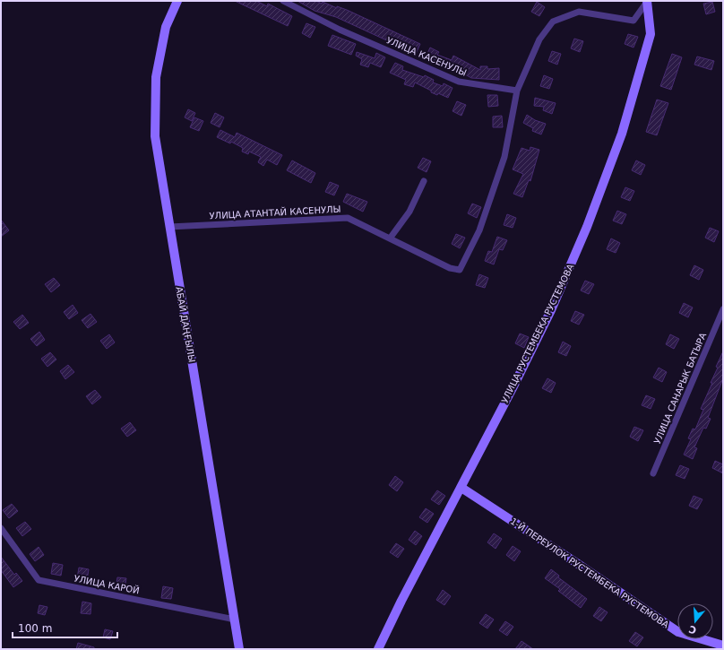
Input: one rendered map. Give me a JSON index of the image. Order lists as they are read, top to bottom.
{
  "streets": {
    "street": [
      "УЛИЦА КАСЕНУЛЫ",
      "УЛИЦА АТАНТАЙ КАСЕНУЛЫ",
      "АБАЙ ДАҢҒЫЛЫ",
      "УЛИЦА РУСТЕМБЕКА РУСТЕМОВА",
      "УЛИЦА САНАРЫК БАТЫРА",
      "1-Й ПЕРЕУЛОК РУСТЕМБЕКА РУСТЕМОВА",
      "УЛИЦА КАРОЙ"
    ]
  },
  "crossings": [
    ["УЛИЦА КАСЕНУЛЫ", "УЛИЦА АТАНТАЙ КАСЕНУЛЫ"],
    ["УЛИЦА АТАНТАЙ КАСЕНУЛЫ", "АБАЙ ДАҢҒЫЛЫ"],
    ["АБАЙ ДАҢҒЫЛЫ", "УЛИЦА КАРОЙ"],
    ["УЛИЦА РУСТЕМБЕКА РУСТЕМОВА", "1-Й ПЕРЕУЛОК РУСТЕМБЕКА РУСТЕМОВА"]
  ],
  "scale_bar": "100 m",
  "north": "bottom"
}
